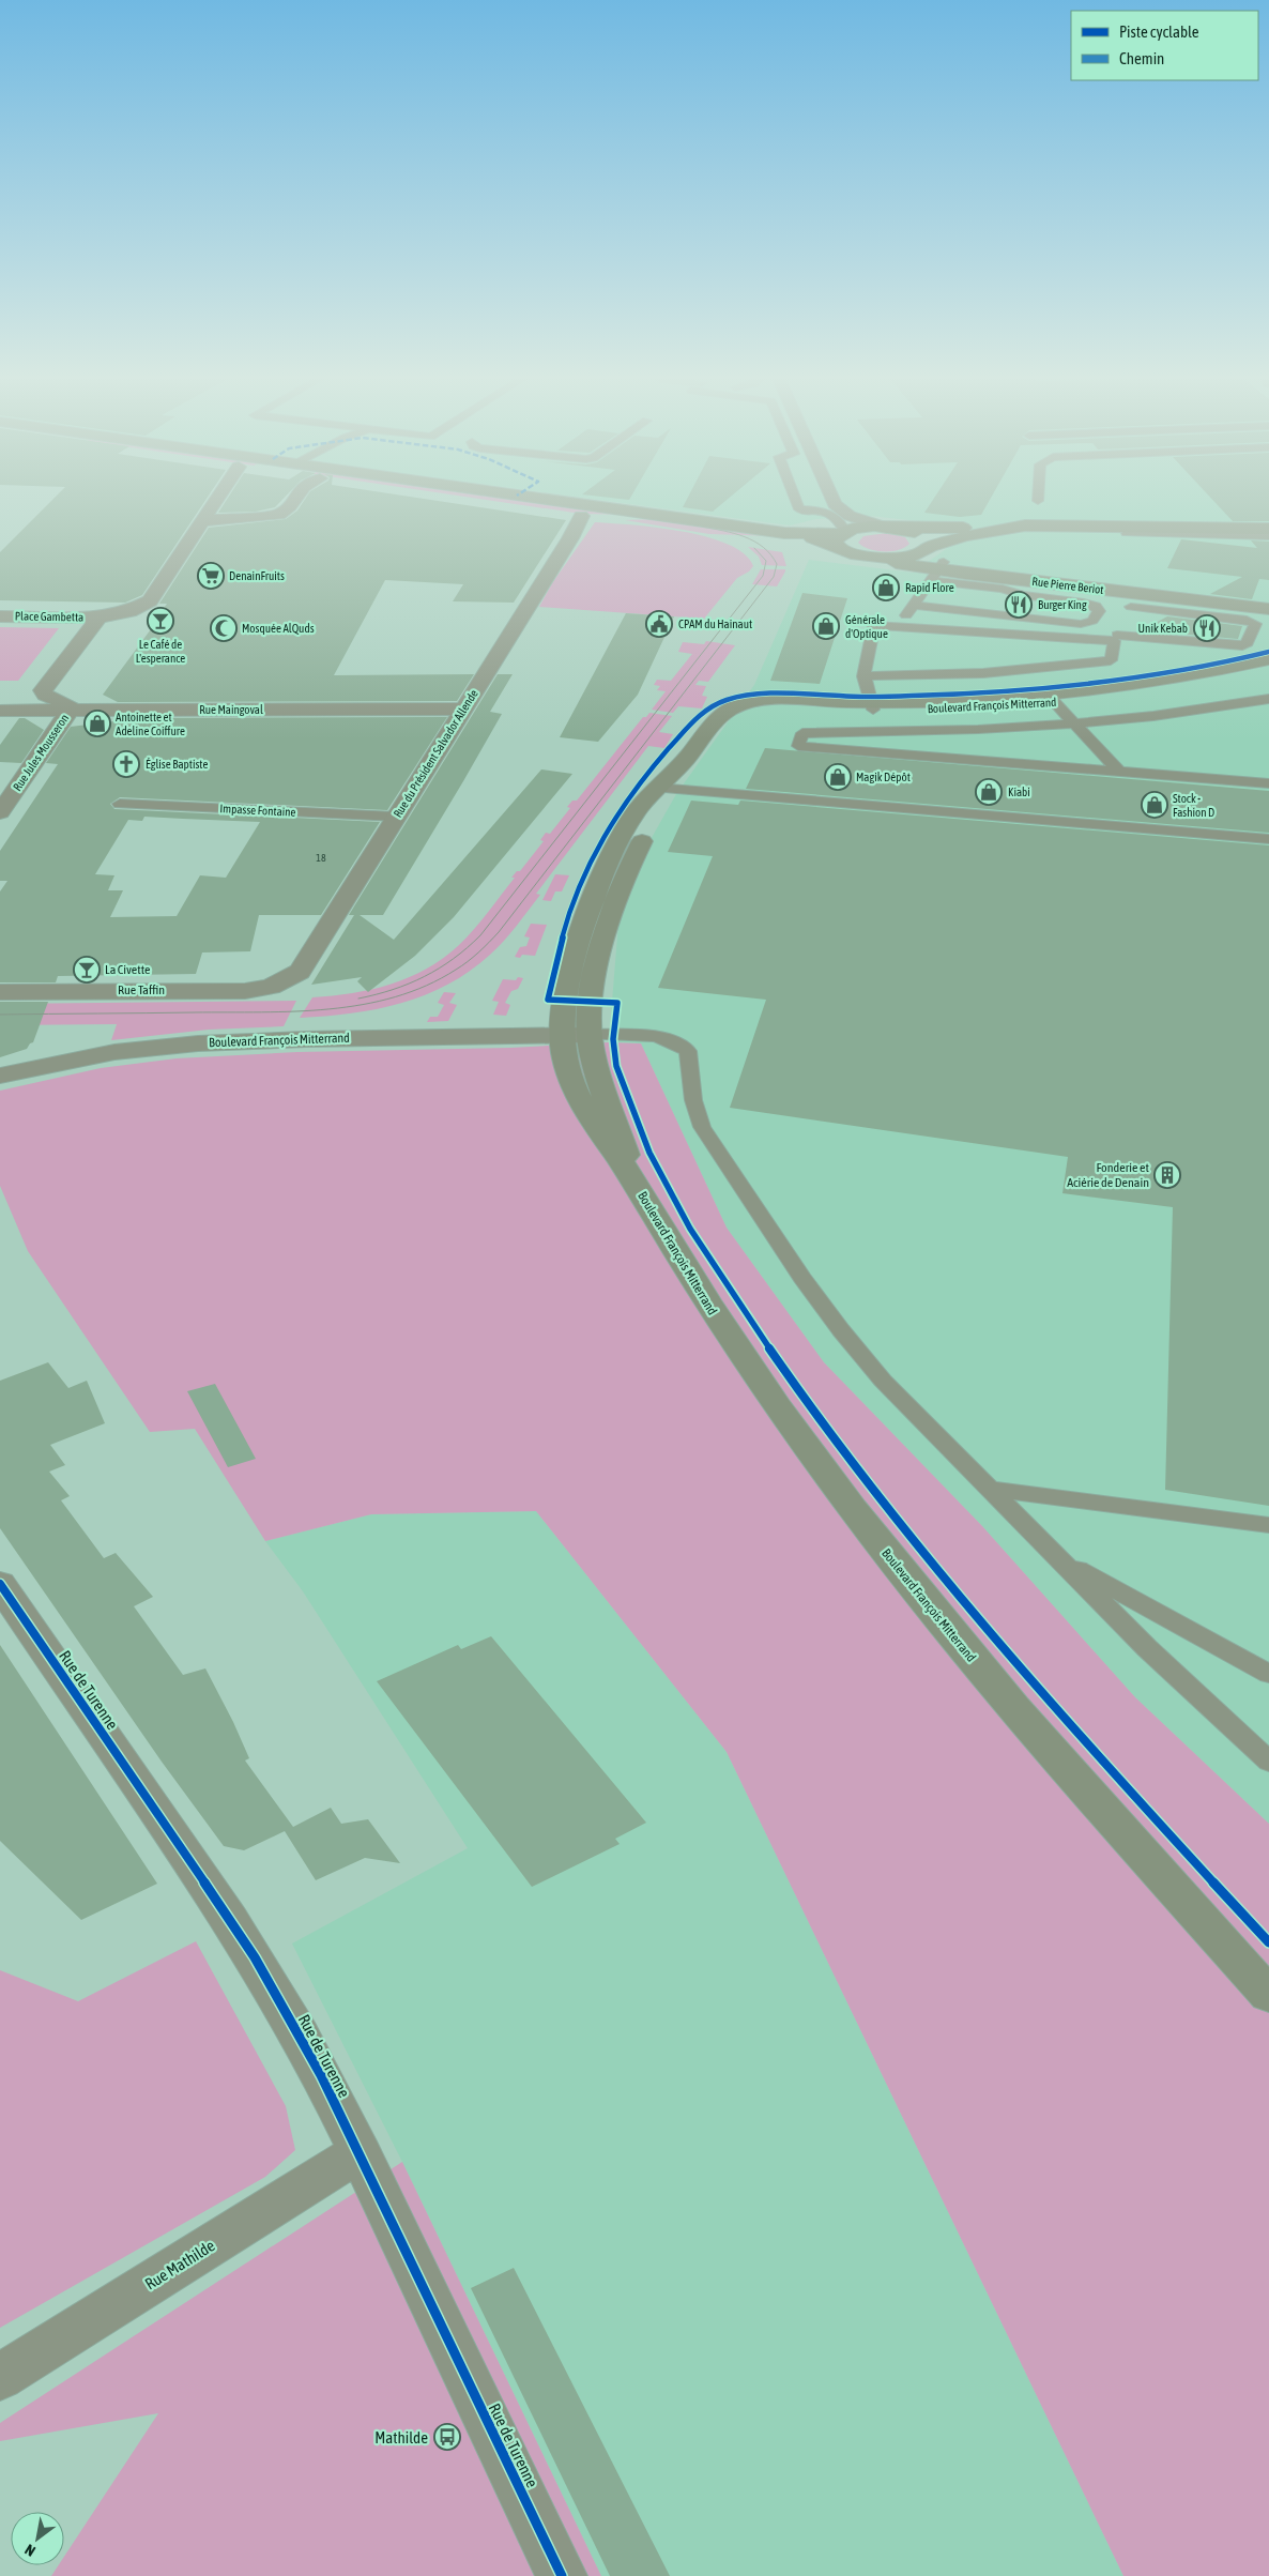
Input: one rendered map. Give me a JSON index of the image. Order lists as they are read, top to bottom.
{
  "streets": {
    "street": [
      "Rue Pierre Beriot",
      "Place Gambetta",
      "Boulevard François Mitterrand",
      "Rue Maingoval",
      "Rue Jules Mousseron",
      "Rue du Président Salvador Allende",
      "Rue Taffin",
      "Rue de Turenne",
      "Rue Mathilde"
    ],
    "lane": ["Impasse Fontaine"]
  },
  "crossings": [
    ["Place Gambetta", "Rue Jules Mousseron"],
    ["Rue Maingoval", "Rue Jules Mousseron"],
    ["Rue Maingoval", "Rue du Président Salvador Allende"],
    ["Rue du Président Salvador Allende", "Impasse Fontaine"],
    ["Rue du Président Salvador Allende", "Rue Taffin"],
    ["Rue de Turenne", "Rue Mathilde"]
  ],
  "places": {
    "supermarket": ["DenainFruits"],
    "shop": [
      "Rapid Flore",
      "Générale d'Optique",
      "Antoinette et Adeline Coiffure",
      "Magik Dépôt",
      "Kiabi",
      "Stock - Fashion D"
    ],
    "restaurant": ["Burger King", "Unik Kebab"],
    "bar": ["Le Café de L'esperance", "La Civette"],
    "public building": ["CPAM du Hainaut"],
    "mosque": ["Mosquée AlQuds"],
    "church": ["Église Baptiste"],
    "building": ["Fonderie et Aciérie de Denain"],
    "bus stop": ["Mathilde"]
  },
  "house_numbers": ["18"],
  "legend": ["Piste cyclable", "Chemin"],
  "north": "bottom left"
}
